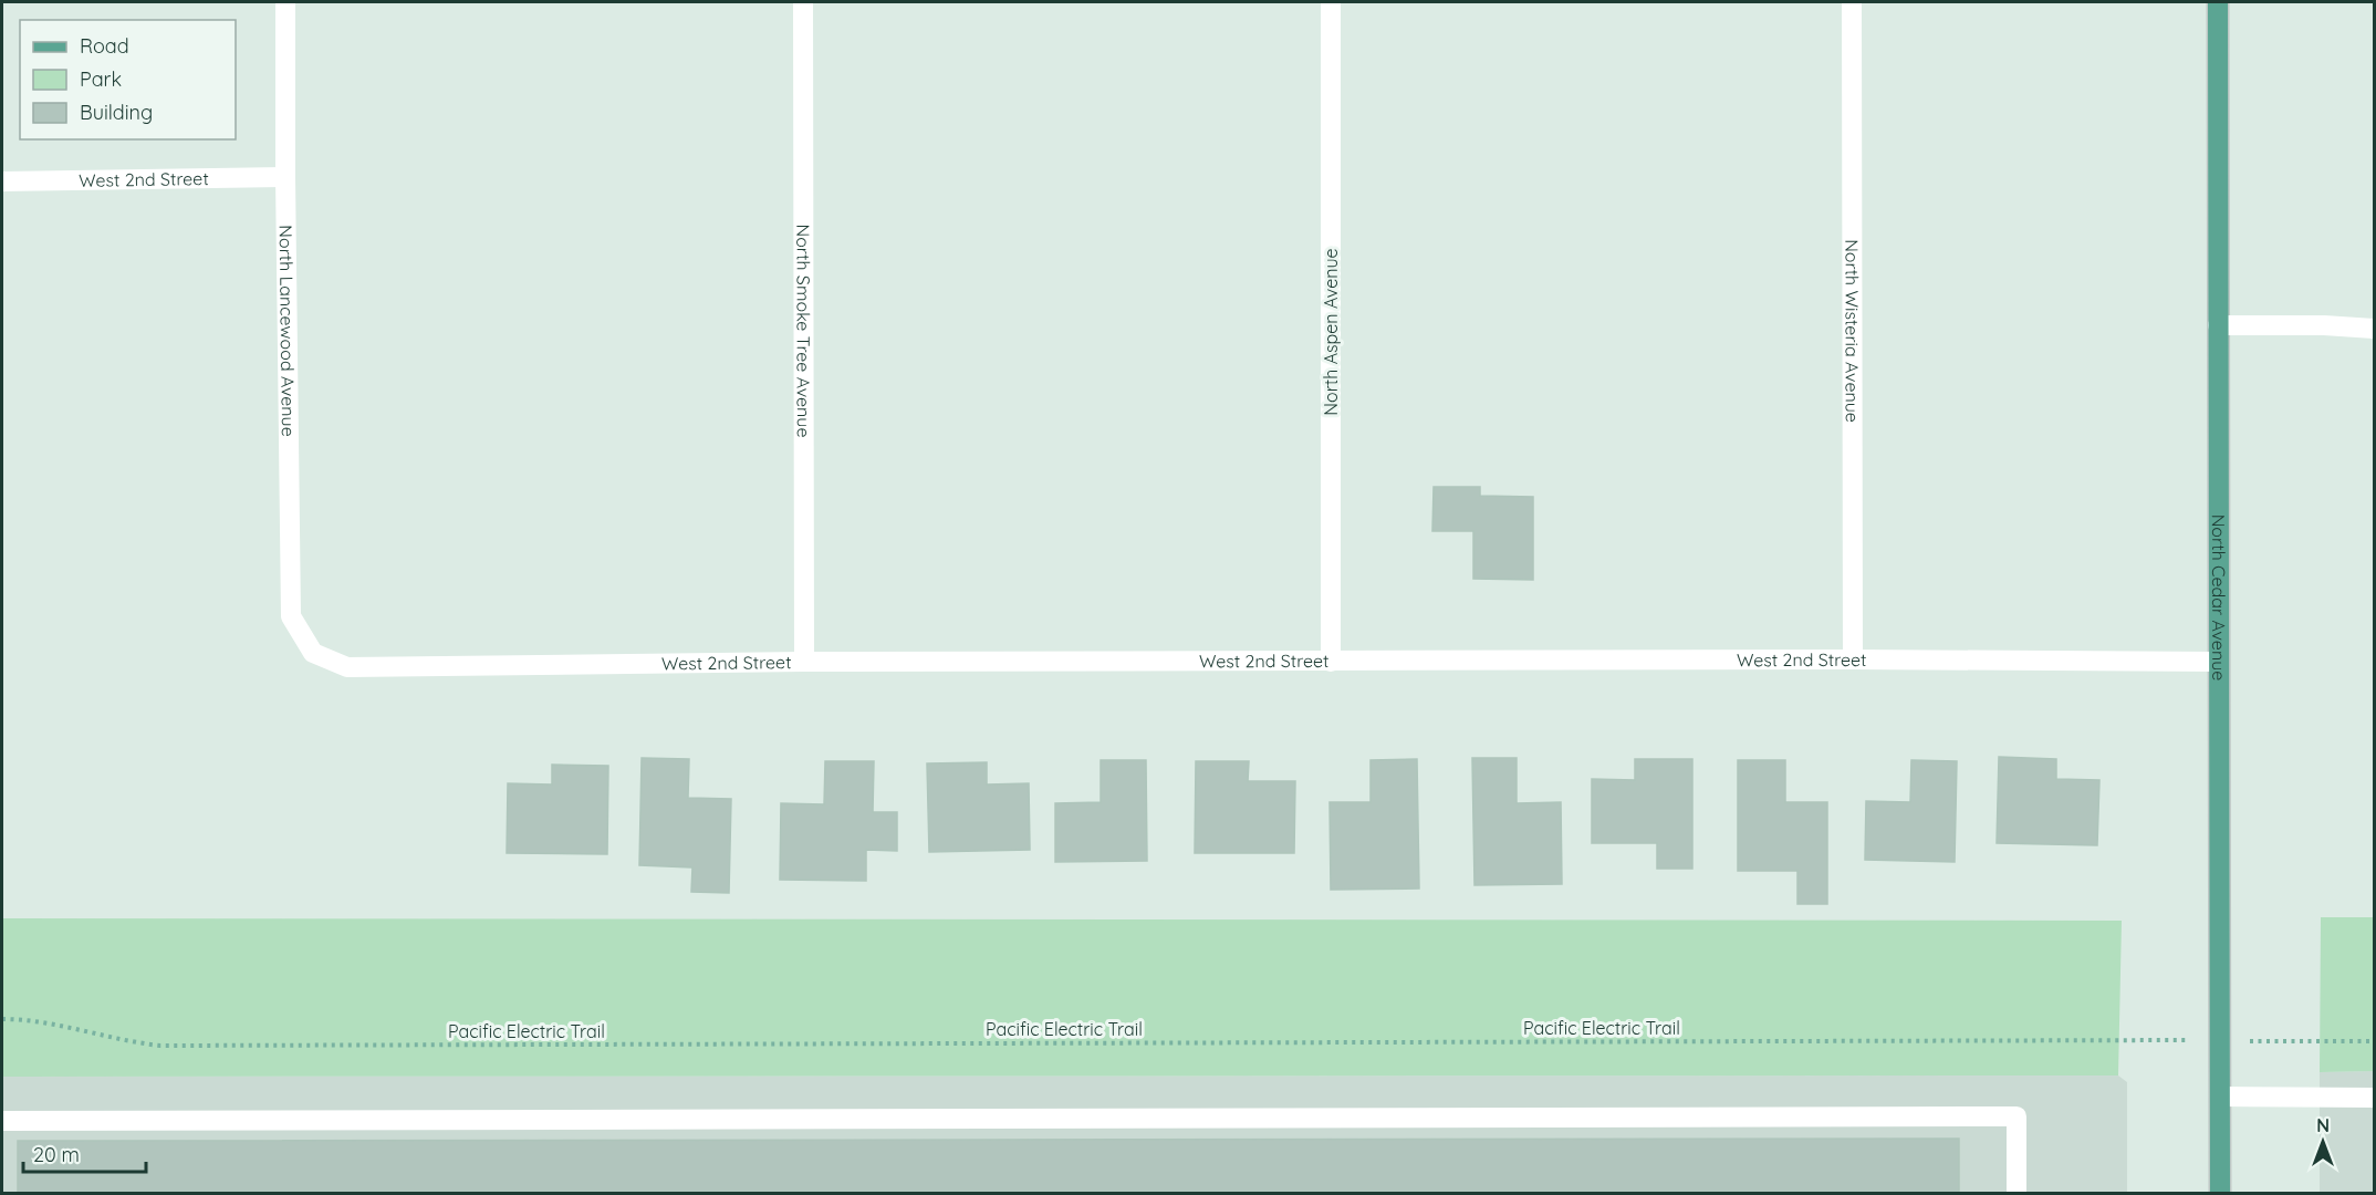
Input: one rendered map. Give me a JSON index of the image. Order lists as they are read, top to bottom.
{
  "streets": {
    "main road": ["North Cedar Avenue"],
    "street": [
      "West 2nd Street",
      "North Lancewood Avenue",
      "North Wisteria Avenue",
      "North Smoke Tree Avenue",
      "North Aspen Avenue"
    ],
    "path": ["Pacific Electric Trail"]
  },
  "crossings": [
    ["West 2nd Street", "North Lancewood Avenue"],
    ["West 2nd Street", "North Wisteria Avenue"],
    ["West 2nd Street", "North Smoke Tree Avenue"],
    ["West 2nd Street", "North Aspen Avenue"],
    ["West 2nd Street", "North Cedar Avenue"]
  ],
  "legend": ["Road", "Park", "Building"],
  "scale_bar": "20 m",
  "north": "top"
}
